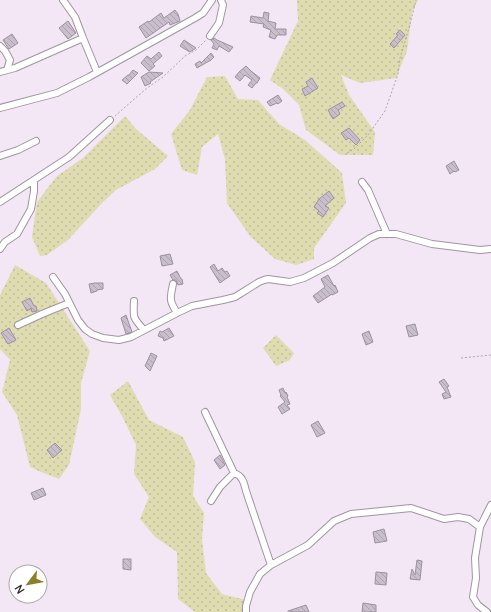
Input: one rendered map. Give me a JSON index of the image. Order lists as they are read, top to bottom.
{
  "north": "bottom left"
}
